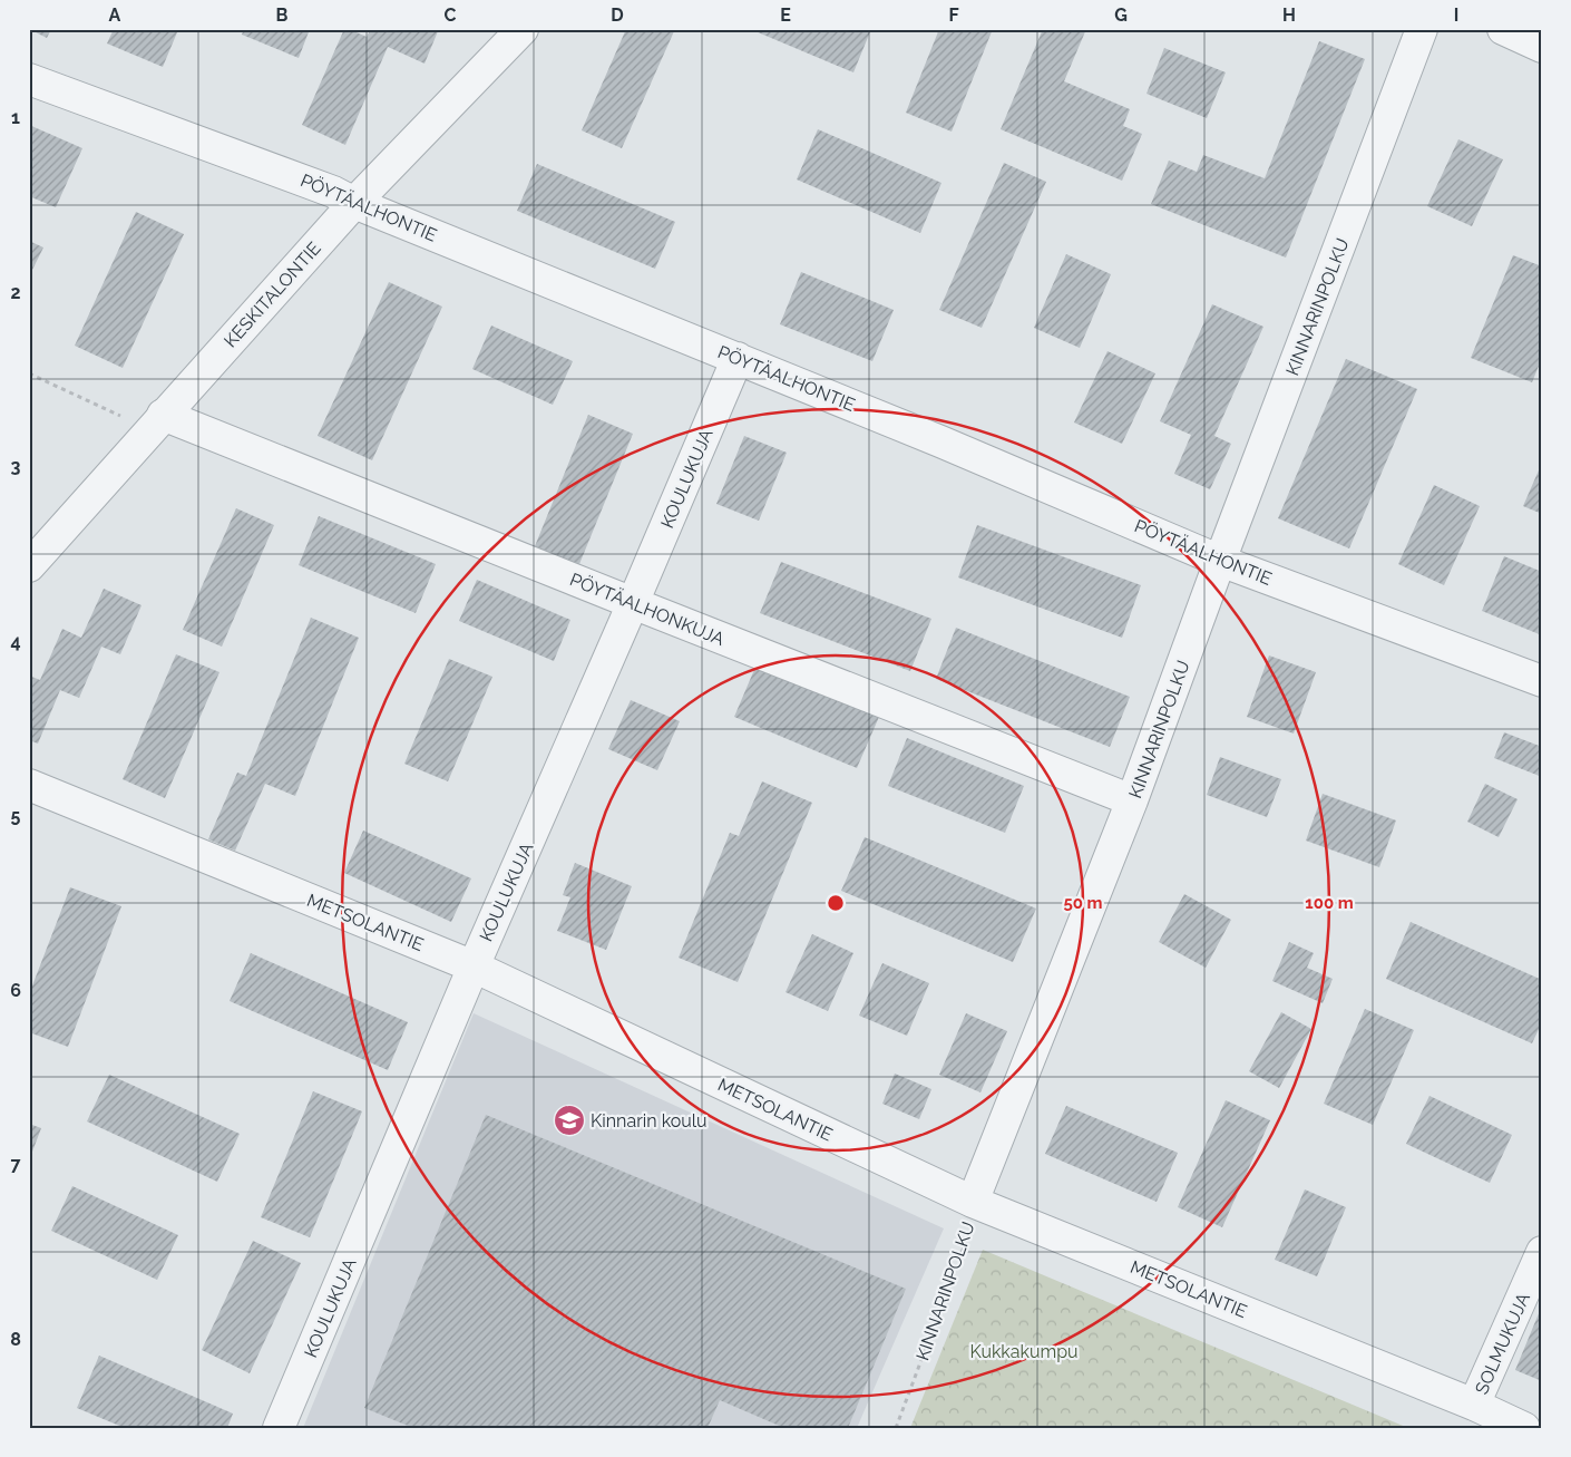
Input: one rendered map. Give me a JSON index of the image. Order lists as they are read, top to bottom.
{
  "streets": {
    "street": [
      "PÖYTÄALHONTIE",
      "KESKITALONTIE",
      "KINNARINPOLKU",
      "KOULUKUJA",
      "PÖYTÄALHONKUJA",
      "METSOLANTIE",
      "SOLMUKUJA"
    ]
  },
  "crossings": [
    ["PÖYTÄALHONTIE", "KESKITALONTIE"],
    ["PÖYTÄALHONTIE", "KINNARINPOLKU"],
    ["PÖYTÄALHONTIE", "KOULUKUJA"],
    ["KESKITALONTIE", "PÖYTÄALHONKUJA"],
    ["KINNARINPOLKU", "PÖYTÄALHONKUJA"],
    ["KINNARINPOLKU", "METSOLANTIE"],
    ["KOULUKUJA", "PÖYTÄALHONKUJA"],
    ["KOULUKUJA", "METSOLANTIE"],
    ["METSOLANTIE", "SOLMUKUJA"]
  ],
  "parks": ["Kukkakumpu"],
  "places": {
    "school or university": ["Kinnarin koulu"]
  },
  "grid": {
    "columns": [
      "A",
      "B",
      "C",
      "D",
      "E",
      "F",
      "G",
      "H",
      "I"
    ],
    "rows": [
      "1",
      "2",
      "3",
      "4",
      "5",
      "6",
      "7",
      "8"
    ]
  },
  "rings": ["50 m", "100 m"]
}
